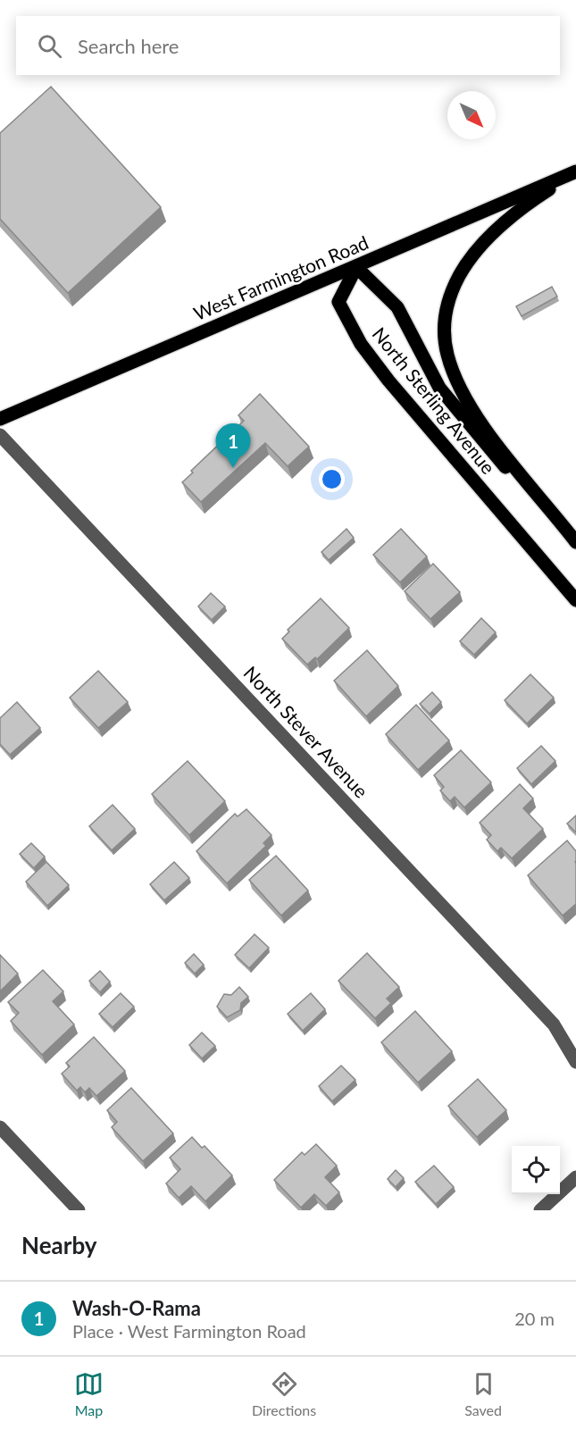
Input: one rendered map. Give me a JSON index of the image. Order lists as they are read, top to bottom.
{
  "streets": {
    "main road": ["West Farmington Road", "North Sterling Avenue"],
    "street": ["North Stever Avenue"]
  },
  "crossings": [
    ["West Farmington Road", "North Sterling Avenue"]
  ],
  "north": "bottom right",
  "page": {
    "search": "Search here",
    "pins": "1",
    "heading": "Nearby",
    "list": [
      {
        "mark": "1",
        "name": "Wash-O-Rama",
        "note": "Place · West Farmington Road",
        "value": "20 m"
      }
    ],
    "nav": ["Map", "Directions", "Saved"]
  }
}
